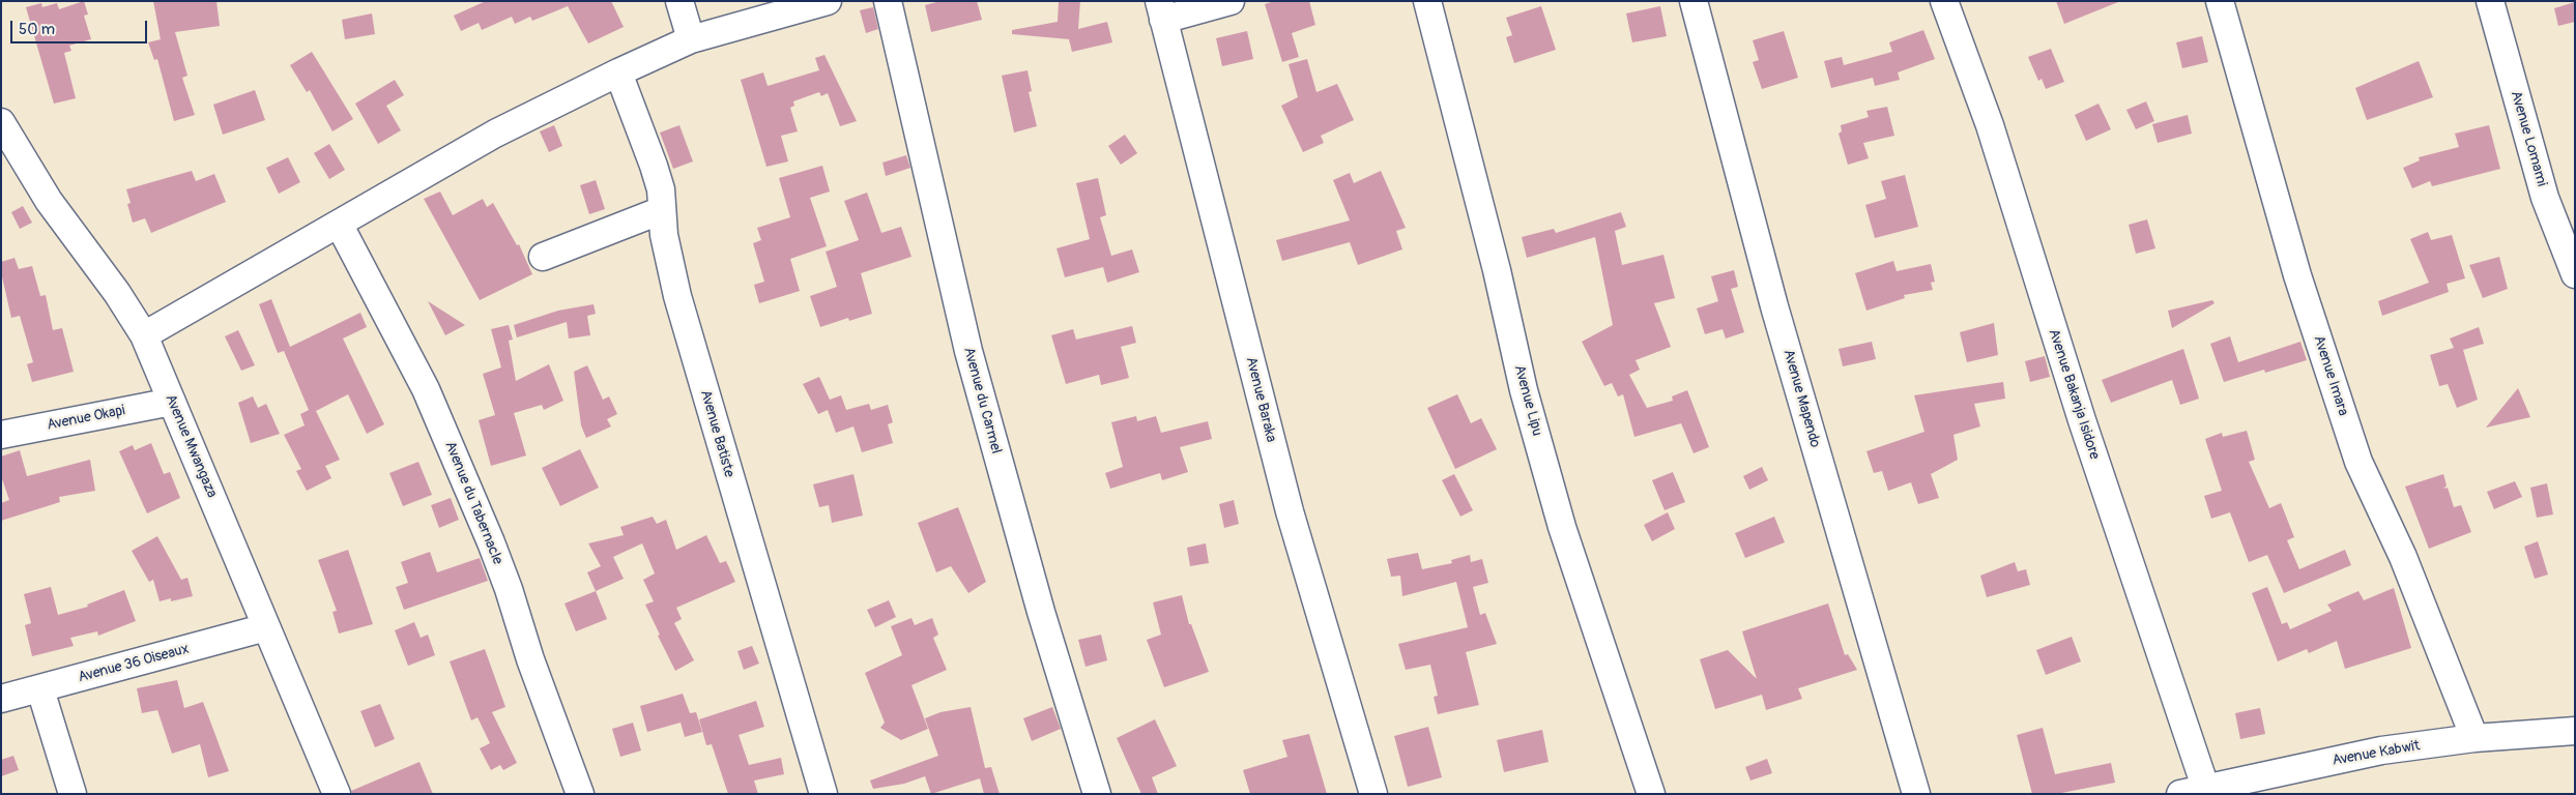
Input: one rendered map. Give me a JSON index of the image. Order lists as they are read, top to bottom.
{
  "streets": {
    "street": [
      "Avenue Lomami",
      "Avenue Imara",
      "Avenue Bakanja Isidore",
      "Avenue Mapendo",
      "Avenue Baraka",
      "Avenue du Carmel",
      "Avenue Lipu",
      "Avenue Okapi",
      "Avenue Batiste",
      "Avenue Mwangaza",
      "Avenue du Tabernacle",
      "Avenue 36 Oiseaux",
      "Avenue Kabwit"
    ]
  },
  "crossings": [
    ["Avenue Imara", "Avenue Kabwit"],
    ["Avenue Bakanja Isidore", "Avenue Kabwit"],
    ["Avenue Okapi", "Avenue Mwangaza"],
    ["Avenue Mwangaza", "Avenue 36 Oiseaux"]
  ],
  "scale_bar": "50 m"
}
